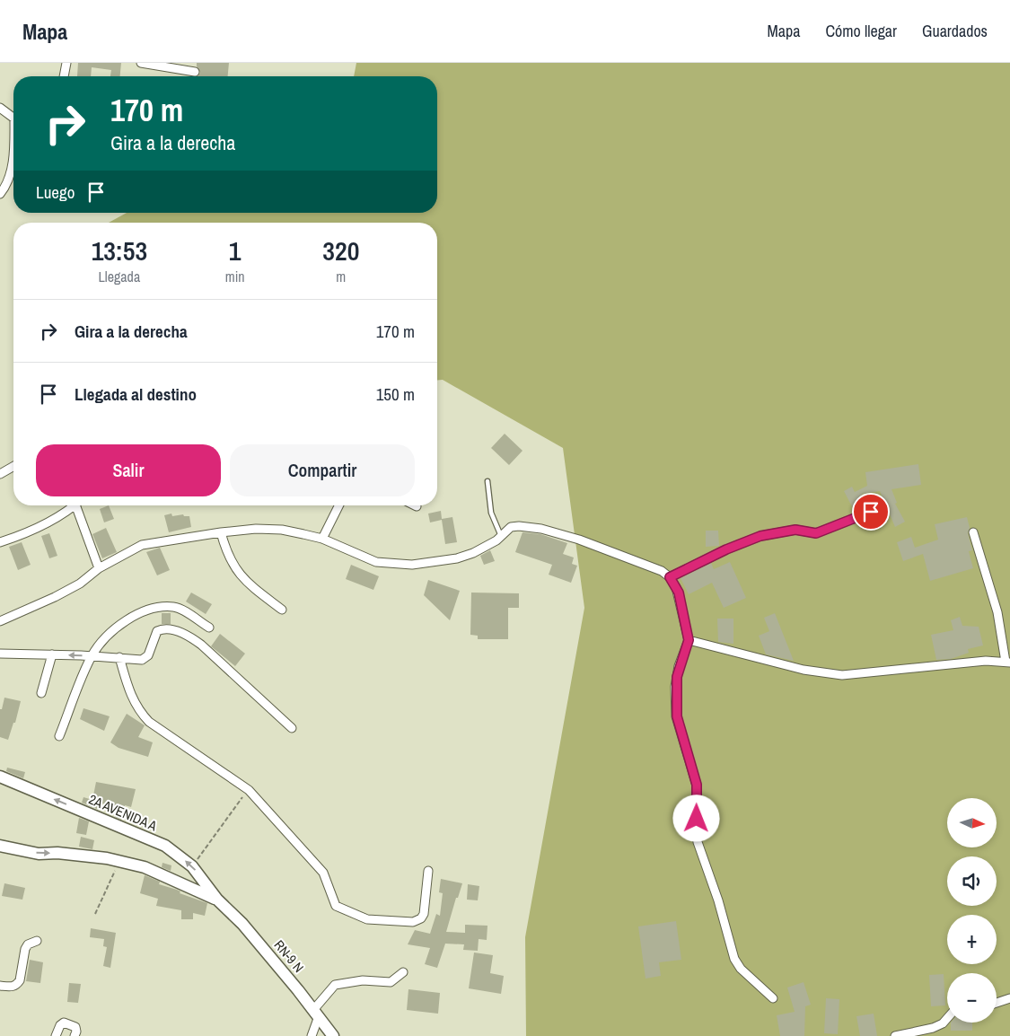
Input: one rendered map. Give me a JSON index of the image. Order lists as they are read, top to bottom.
{
  "streets": {
    "main road": ["2A AVENIDA A", "RN-9 N"]
  },
  "crossings": [
    ["2A AVENIDA A", "RN-9 N"]
  ],
  "north": "right",
  "page": {
    "header": "Mapa",
    "nav": ["Mapa", "Cómo llegar", "Guardados"],
    "turn": ["170 m", "Gira a la derecha"],
    "then": "Luego",
    "eta": [
      "13:53",
      "Llegada",
      "1",
      "min",
      "320",
      "m"
    ],
    "list": [
      {
        "name": "Gira a la derecha",
        "value": "170 m"
      },
      {
        "name": "Llegada al destino",
        "value": "150 m"
      }
    ],
    "buttons": ["Salir", "Compartir"],
    "map_buttons": ["+", "−"]
  }
}
